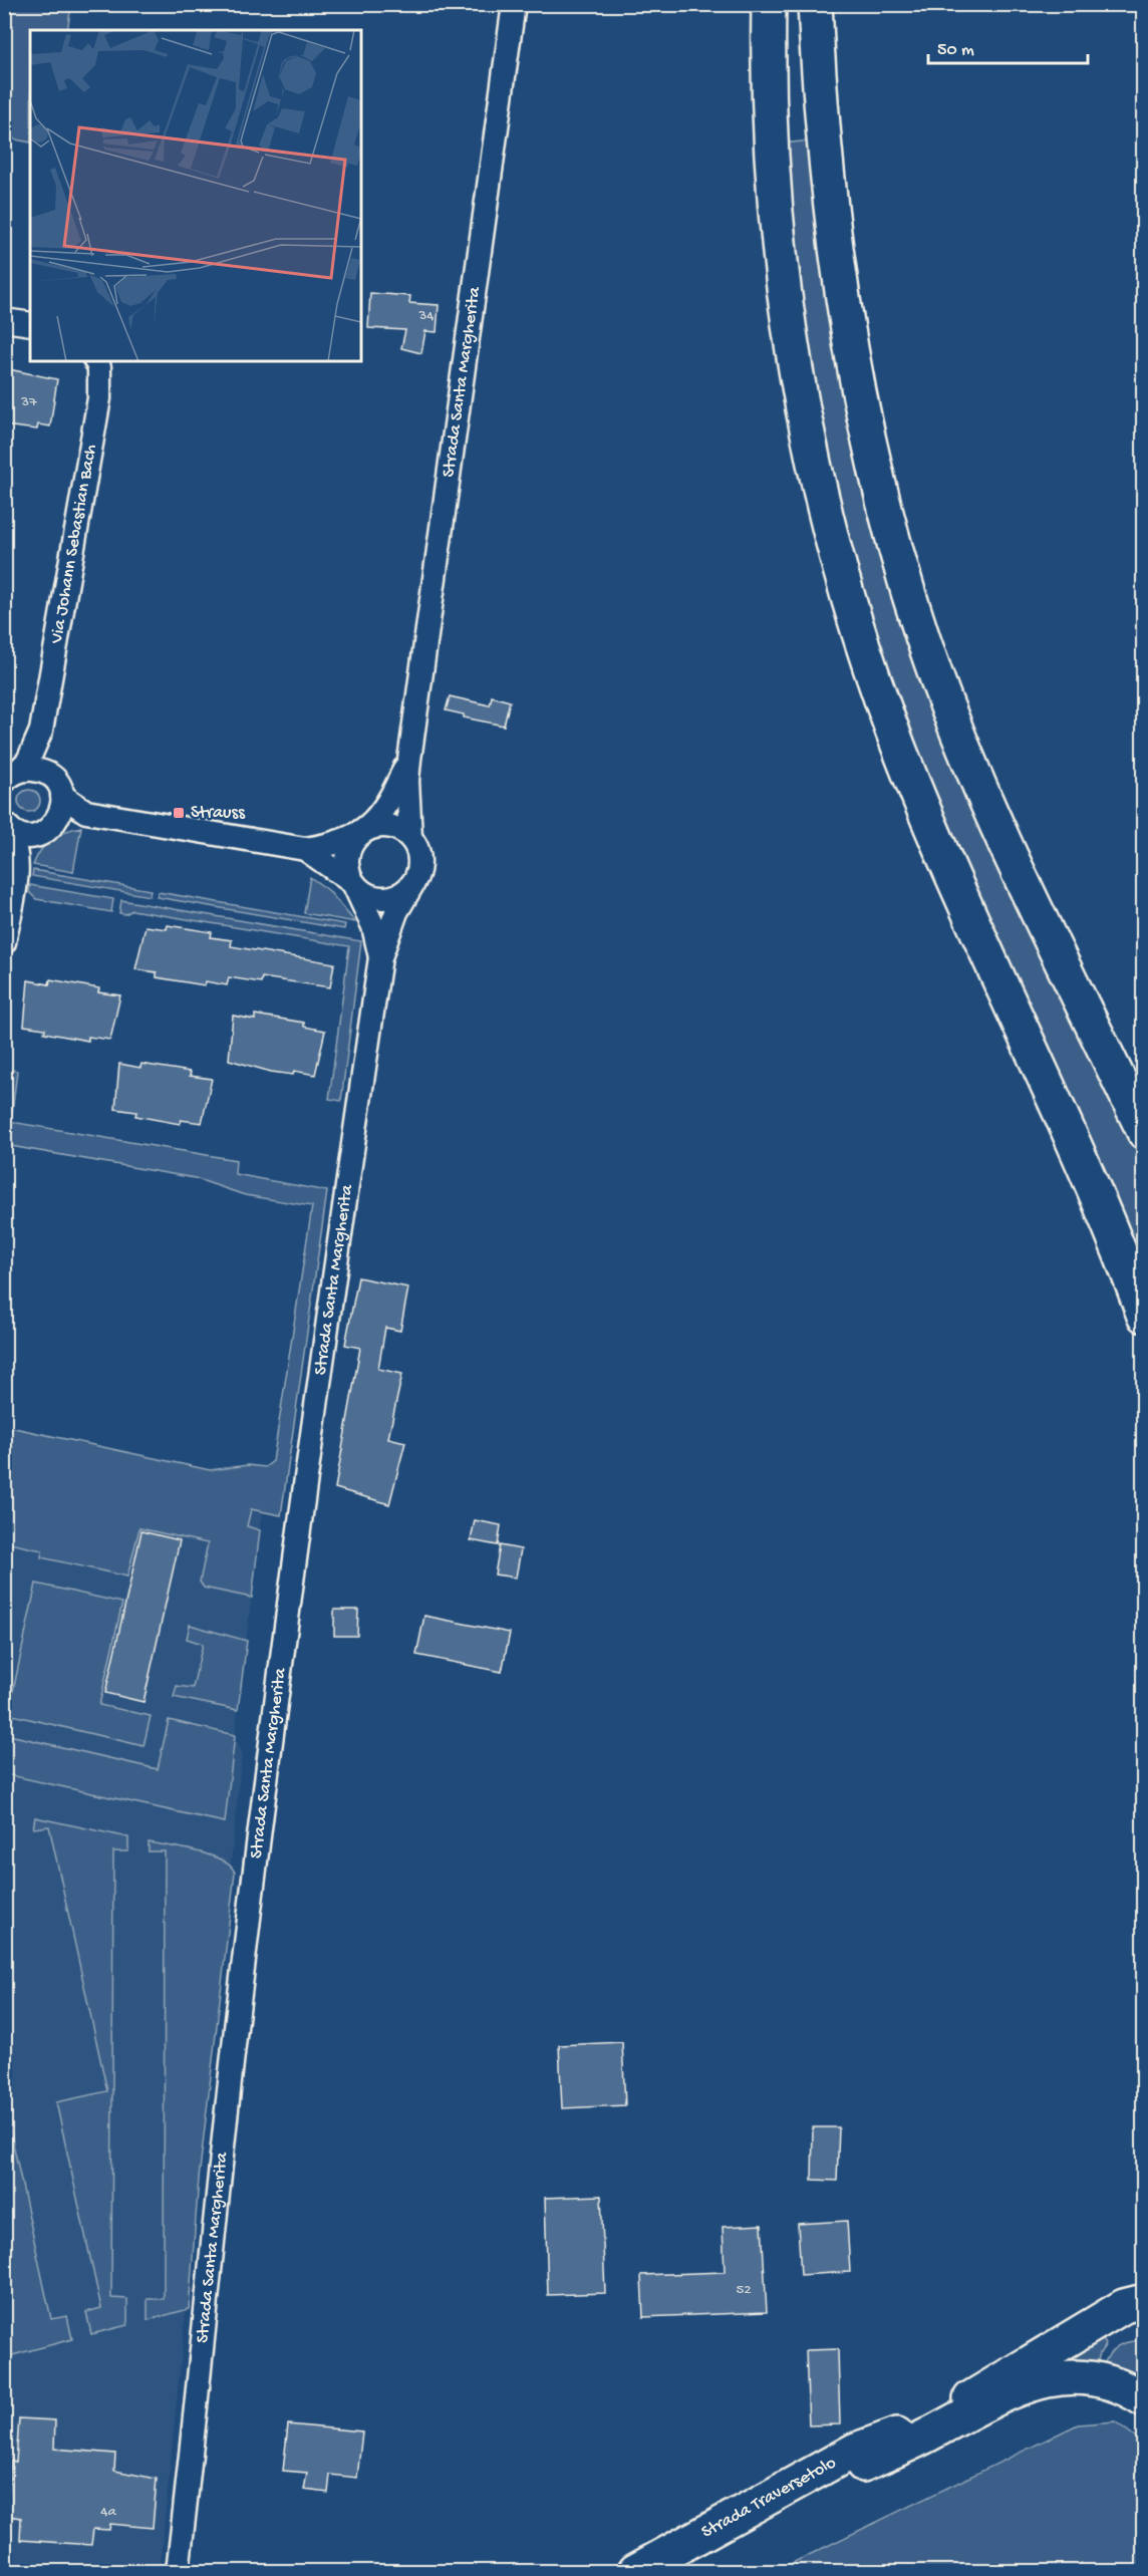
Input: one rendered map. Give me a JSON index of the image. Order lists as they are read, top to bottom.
{
  "streets": {
    "main road": ["Strada Traversetolo"],
    "street": ["Strada Santa Margherita", "Via Johann Sebastian Bach"]
  },
  "places": {
    "transit": ["Strauss"]
  },
  "house_numbers": [
    "34",
    "37",
    "52",
    "4a"
  ],
  "scale_bar": "50 m"
}
